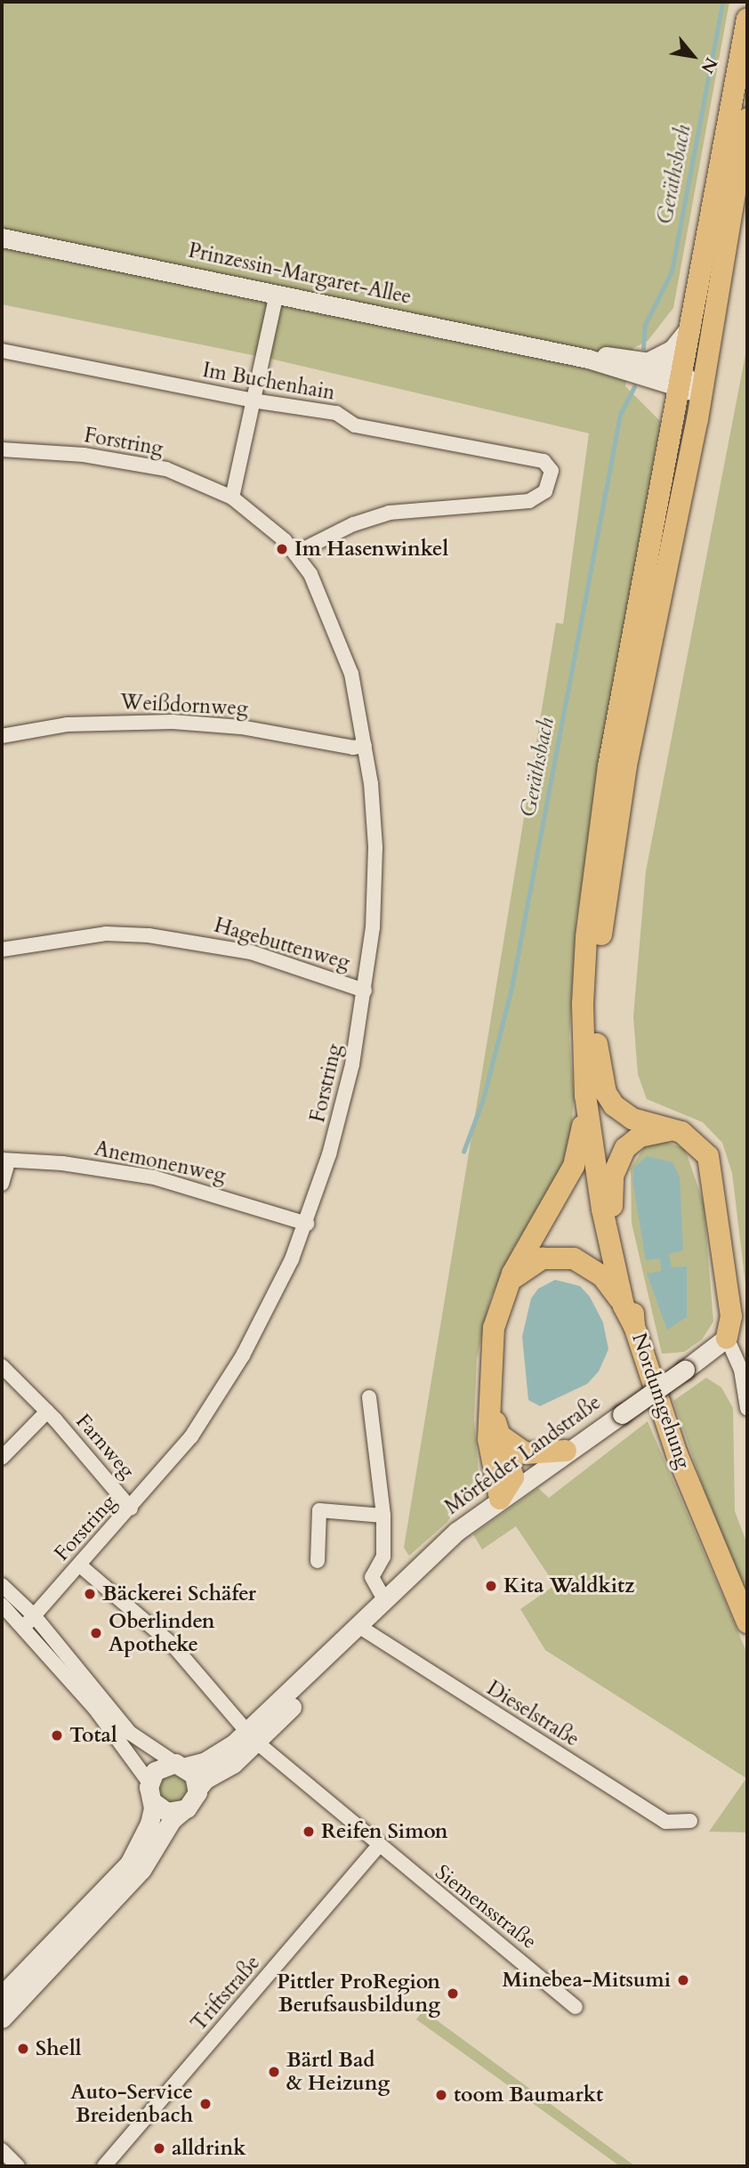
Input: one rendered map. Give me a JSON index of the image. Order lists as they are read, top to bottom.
{
  "streets": {
    "main road": ["Prinzessin-Margaret-Allee", "Nordumgehung", "Mörfelder Landstraße"],
    "street": [
      "Im Buchenhain",
      "Forstring",
      "Weißdornweg",
      "Hagebuttenweg",
      "Anemonenweg",
      "Farnweg",
      "Dieselstraße",
      "Siemensstraße",
      "Triftstraße"
    ]
  },
  "crossings": [
    ["Im Buchenhain", "Forstring"],
    ["Forstring", "Weißdornweg"],
    ["Forstring", "Hagebuttenweg"],
    ["Forstring", "Anemonenweg"],
    ["Forstring", "Farnweg"],
    ["Forstring", "Siemensstraße"],
    ["Mörfelder Landstraße", "Dieselstraße"],
    ["Mörfelder Landstraße", "Siemensstraße"],
    ["Siemensstraße", "Triftstraße"]
  ],
  "water": ["Geräthsbach"],
  "places": [
    "Im Hasenwinkel",
    "Kita Waldkitz",
    "Bäckerei Schäfer",
    "Oberlinden Apotheke",
    "Total",
    "Reifen Simon",
    "Minebea-Mitsumi",
    "Pittler ProRegion Berufsausbildung",
    "Shell",
    "Bärtl Bad & Heizung",
    "toom Baumarkt",
    "Auto-Service Breidenbach",
    "alldrink"
  ],
  "north": "bottom right"
}
